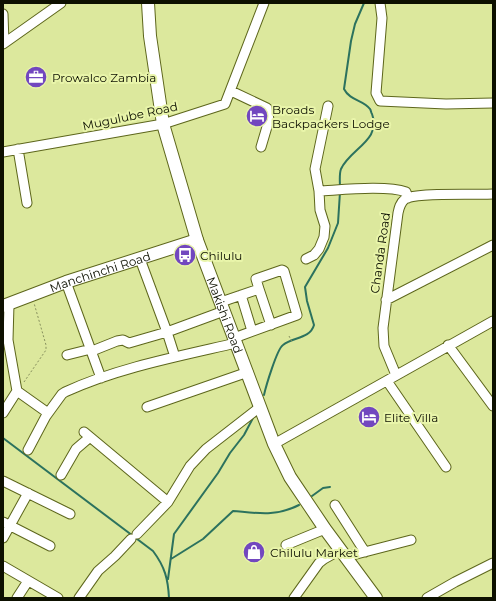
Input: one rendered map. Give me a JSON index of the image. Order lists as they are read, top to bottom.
{
  "streets": {
    "main road": ["Manchinchi Road", "Makishi Road"],
    "street": ["Mugulube Road", "Chanda Road"]
  },
  "crossings": [
    ["Mugulube Road", "Makishi Road"],
    ["Manchinchi Road", "Makishi Road"]
  ],
  "places": {
    "office": ["Prowalco Zambia"],
    "hotel": ["Broads Backpackers Lodge", "Elite Villa"],
    "bus stop": ["Chilulu"],
    "shop": ["Chilulu Market"]
  }
}
